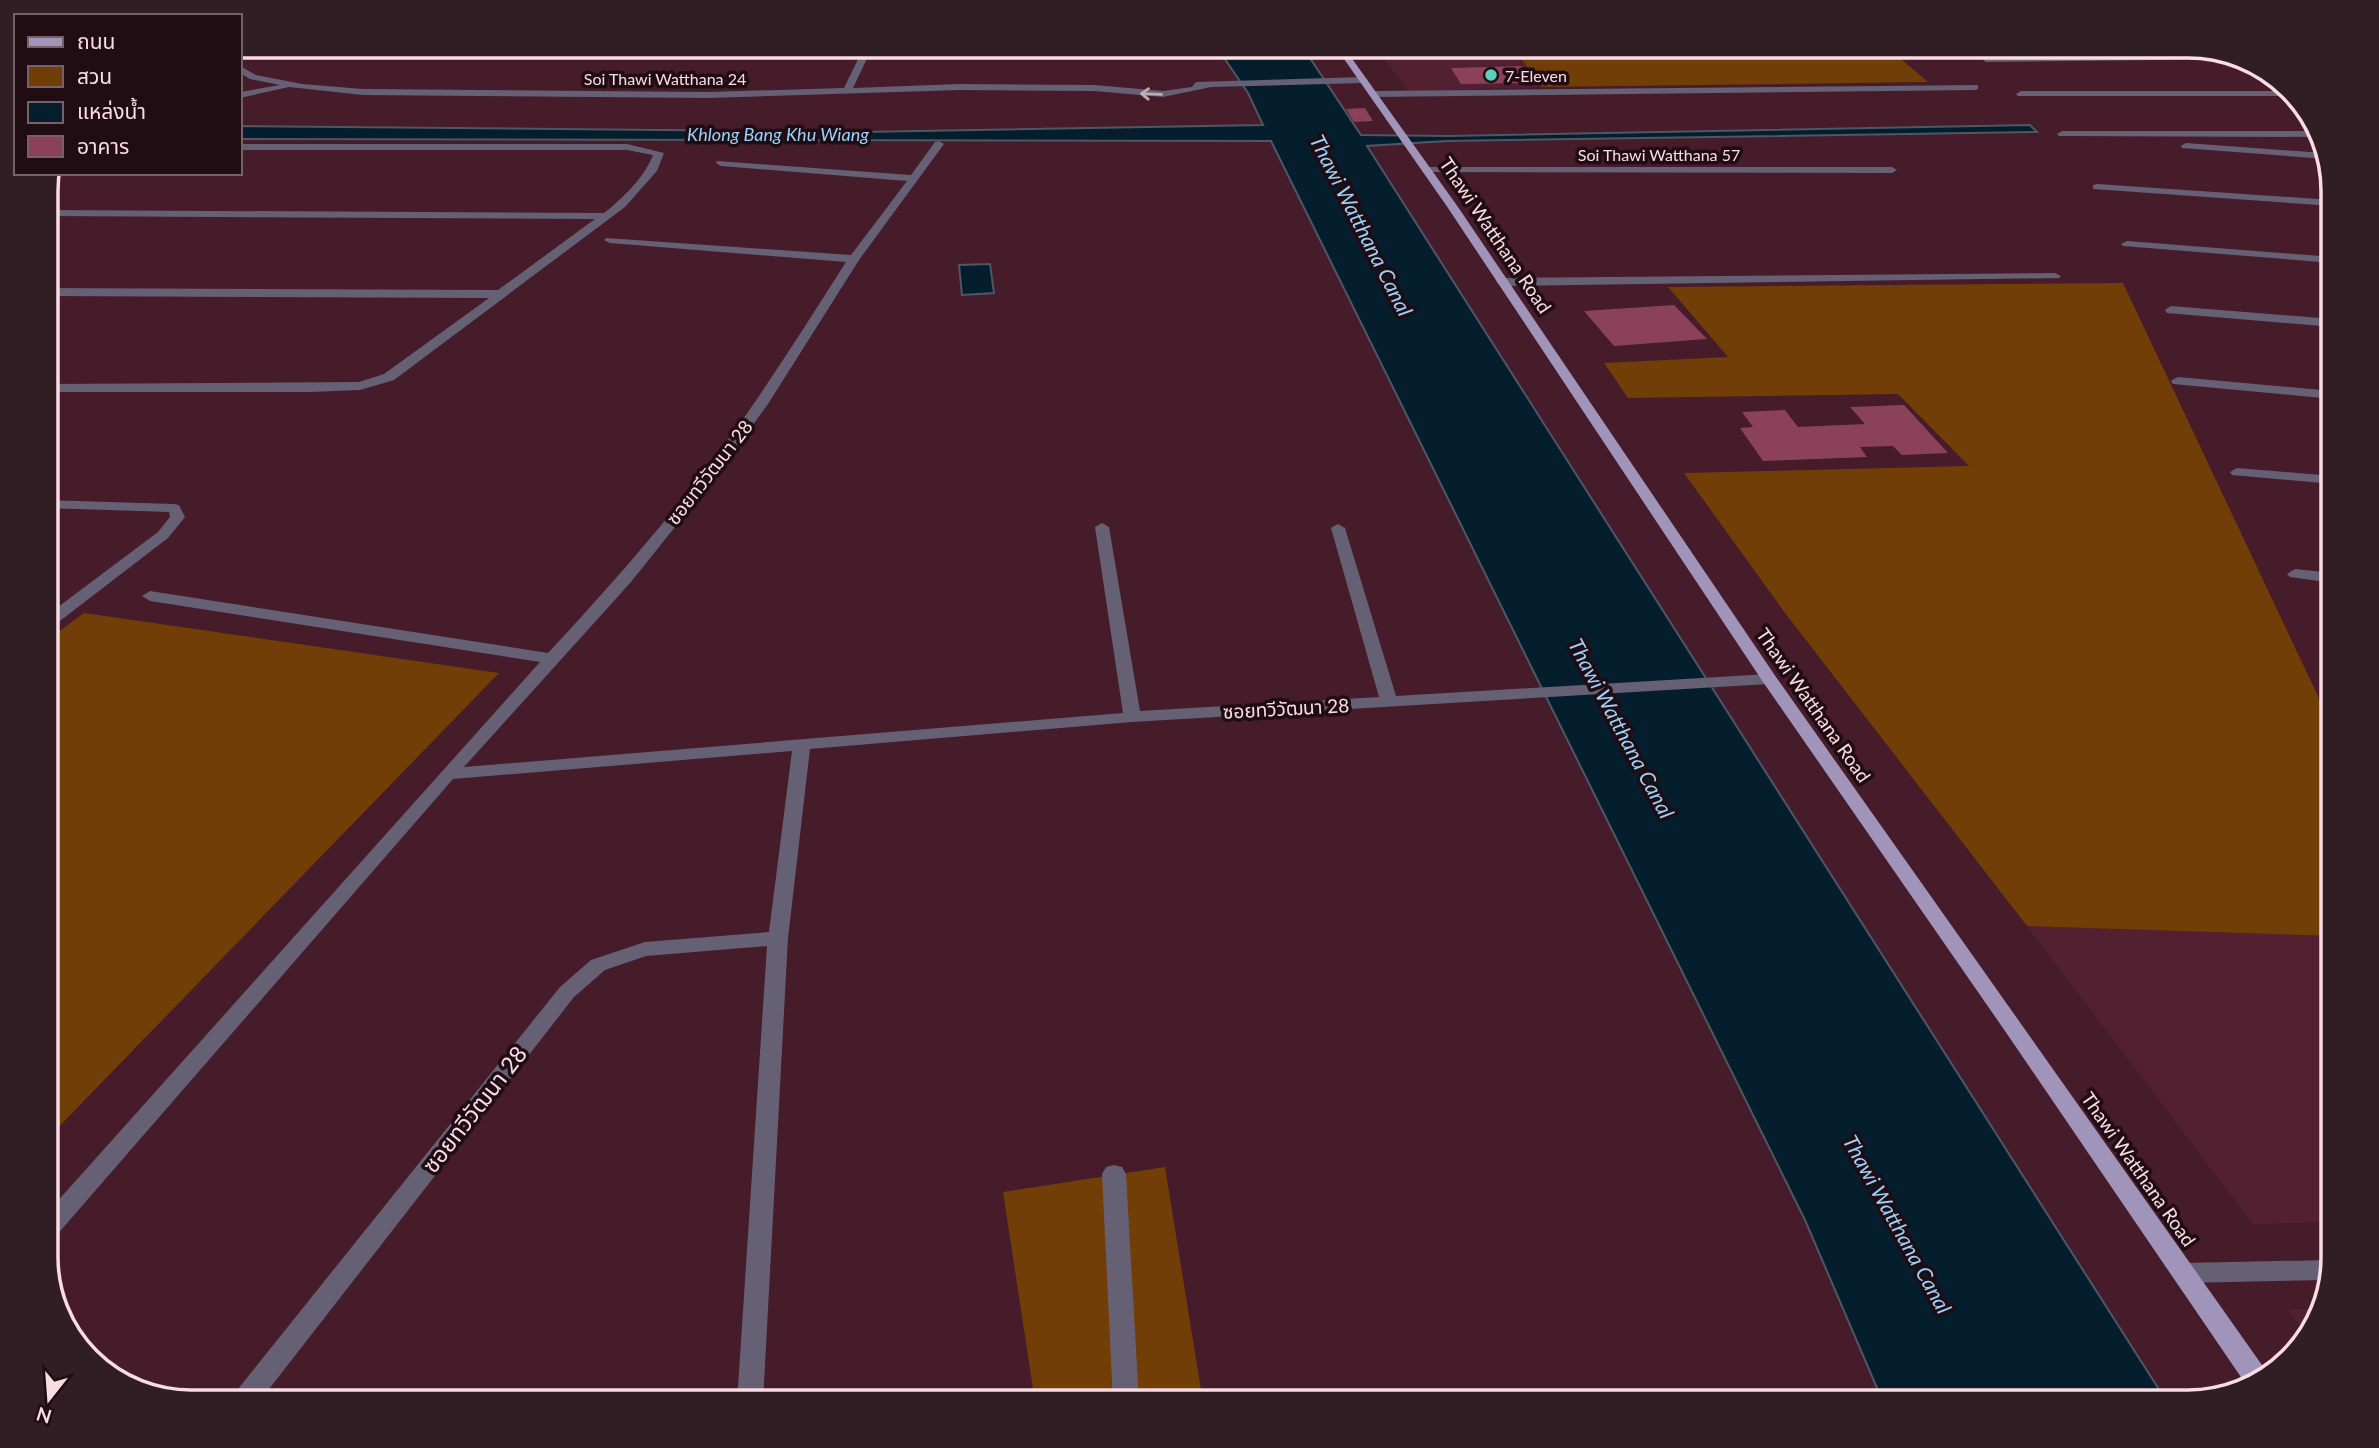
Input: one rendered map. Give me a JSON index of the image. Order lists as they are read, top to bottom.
{
  "streets": {
    "main road": ["Thawi Watthana Road"],
    "street": ["Soi Thawi Watthana 24", "Soi Thawi Watthana 57", "ซอยทวีวัฒนา 28"]
  },
  "crossings": [
    ["Soi Thawi Watthana 24", "Thawi Watthana Road"],
    ["Soi Thawi Watthana 57", "Thawi Watthana Road"],
    ["Thawi Watthana Road", "ซอยทวีวัฒนา 28"]
  ],
  "water": ["Khlong Bang Khu Wiang", "Thawi Watthana Canal"],
  "places": ["7-Eleven"],
  "legend": [
    "ถนน",
    "สวน",
    "แหล่งน้ำ",
    "อาคาร"
  ],
  "north": "bottom"
}
